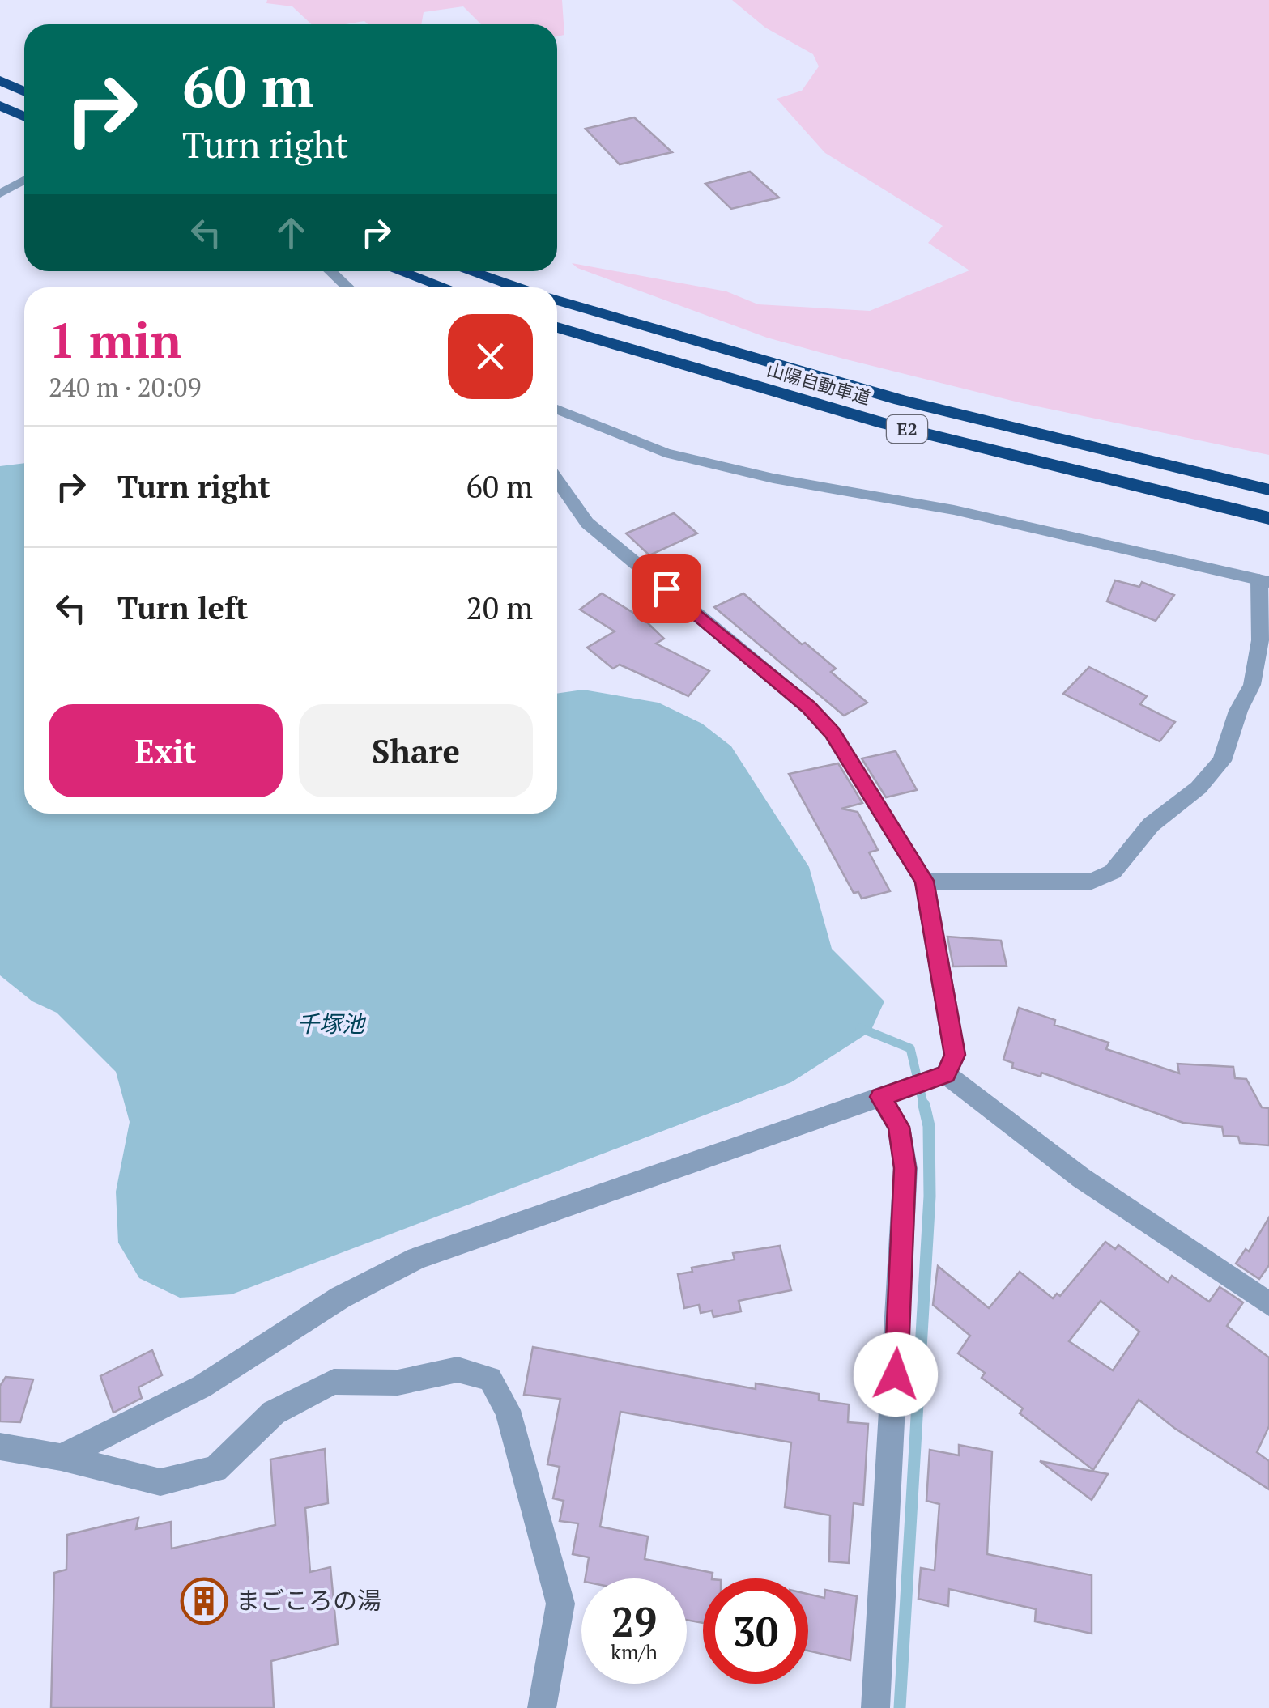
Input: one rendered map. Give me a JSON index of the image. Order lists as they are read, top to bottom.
{
  "streets": {
    "highway": ["山陽自動車道", "E2"]
  },
  "water": ["千塚池"],
  "places": {
    "building": ["まごころの湯"]
  },
  "page": {
    "turn": ["60 m", "Turn right"],
    "heading": ["1 min", "240 m · 20:09"],
    "list": [
      {
        "name": "Turn right",
        "value": "60 m"
      },
      {
        "name": "Turn left",
        "value": "20 m"
      }
    ],
    "buttons": ["Exit", "Share"],
    "speed": "29 km/h",
    "limit": "30"
  }
}
